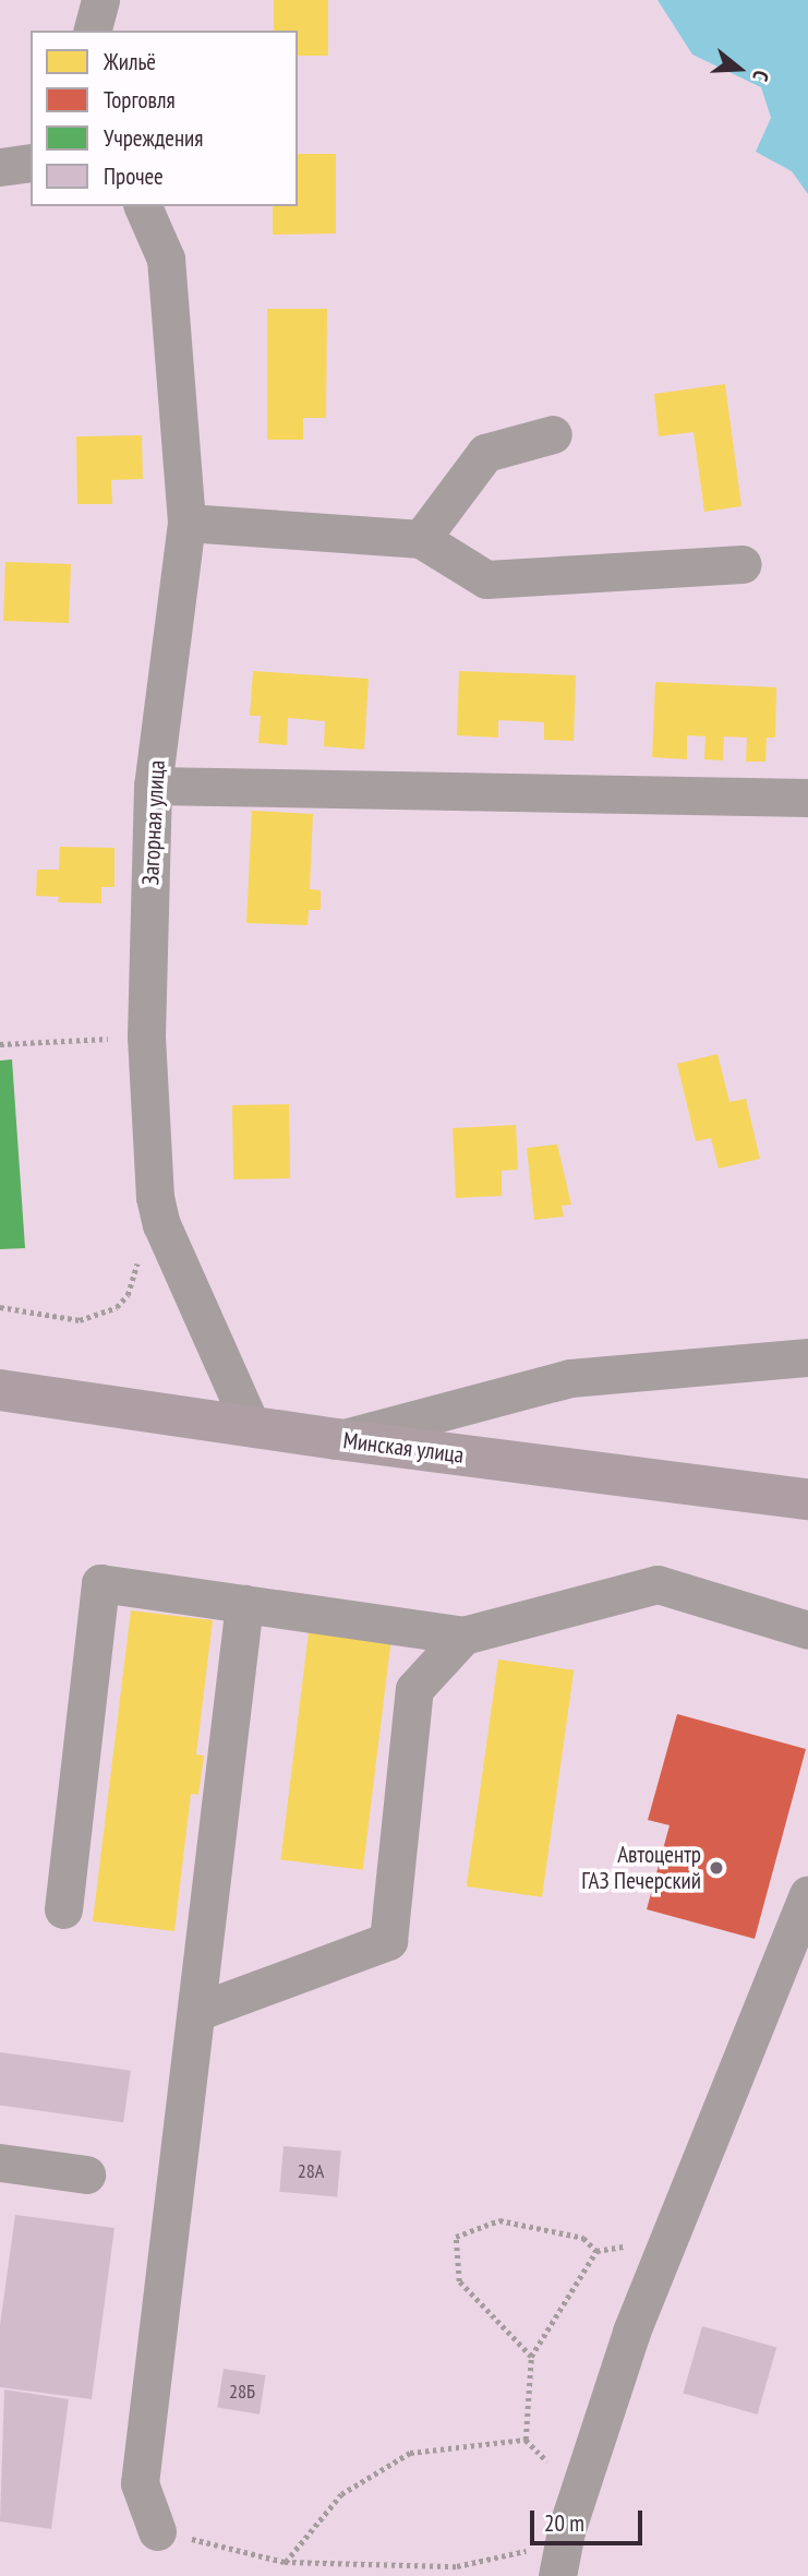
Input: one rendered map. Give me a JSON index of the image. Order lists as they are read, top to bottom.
{
  "streets": {
    "main road": ["Минская улица"],
    "street": ["Загорная улица"]
  },
  "crossings": [
    ["Загорная улица", "Минская улица"]
  ],
  "places": ["Автоцентр ГАЗ Печерский"],
  "house_numbers": ["28А", "28Б"],
  "legend": [
    "Жильё",
    "Торговля",
    "Учреждения",
    "Прочее"
  ],
  "scale_bar": "20 m",
  "north": "right"
}
